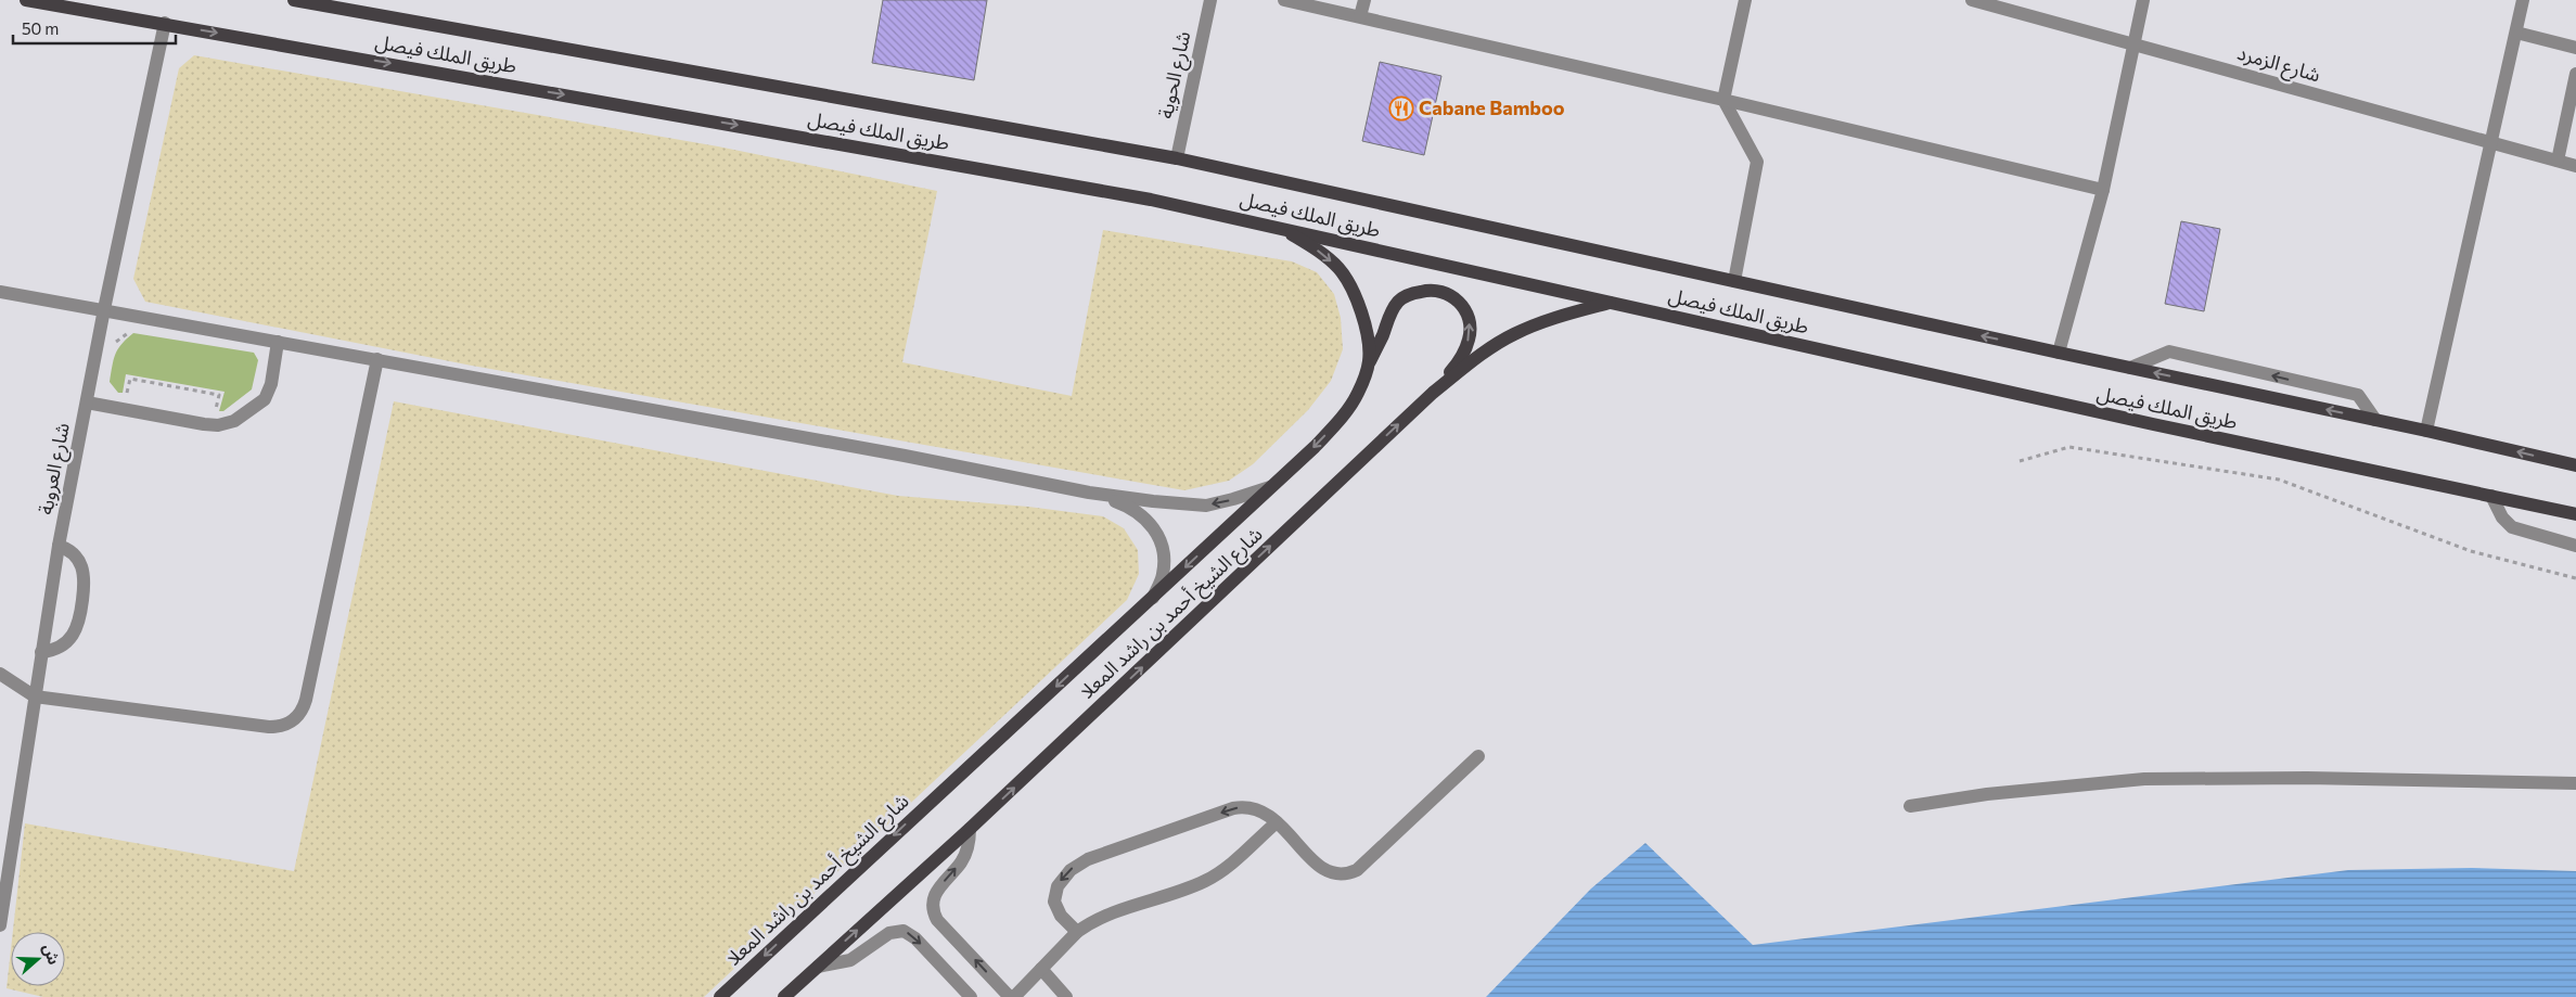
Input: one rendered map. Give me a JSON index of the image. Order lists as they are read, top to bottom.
{
  "streets": {
    "main road": ["طريق الملك فيصل", "شارع الشيخ أحمد بن راشد المعلا"],
    "street": ["شارع الزمرد", "شارع الحوية", "شارع العروبة"]
  },
  "crossings": [
    ["طريق الملك فيصل", "شارع الحوية"],
    ["طريق الملك فيصل", "شارع العروبة"],
    ["طريق الملك فيصل", "شارع الشيخ أحمد بن راشد المعلا"]
  ],
  "places": {
    "restaurant": ["Cabane Bamboo"]
  },
  "scale_bar": "50 m",
  "north": "right"
}
